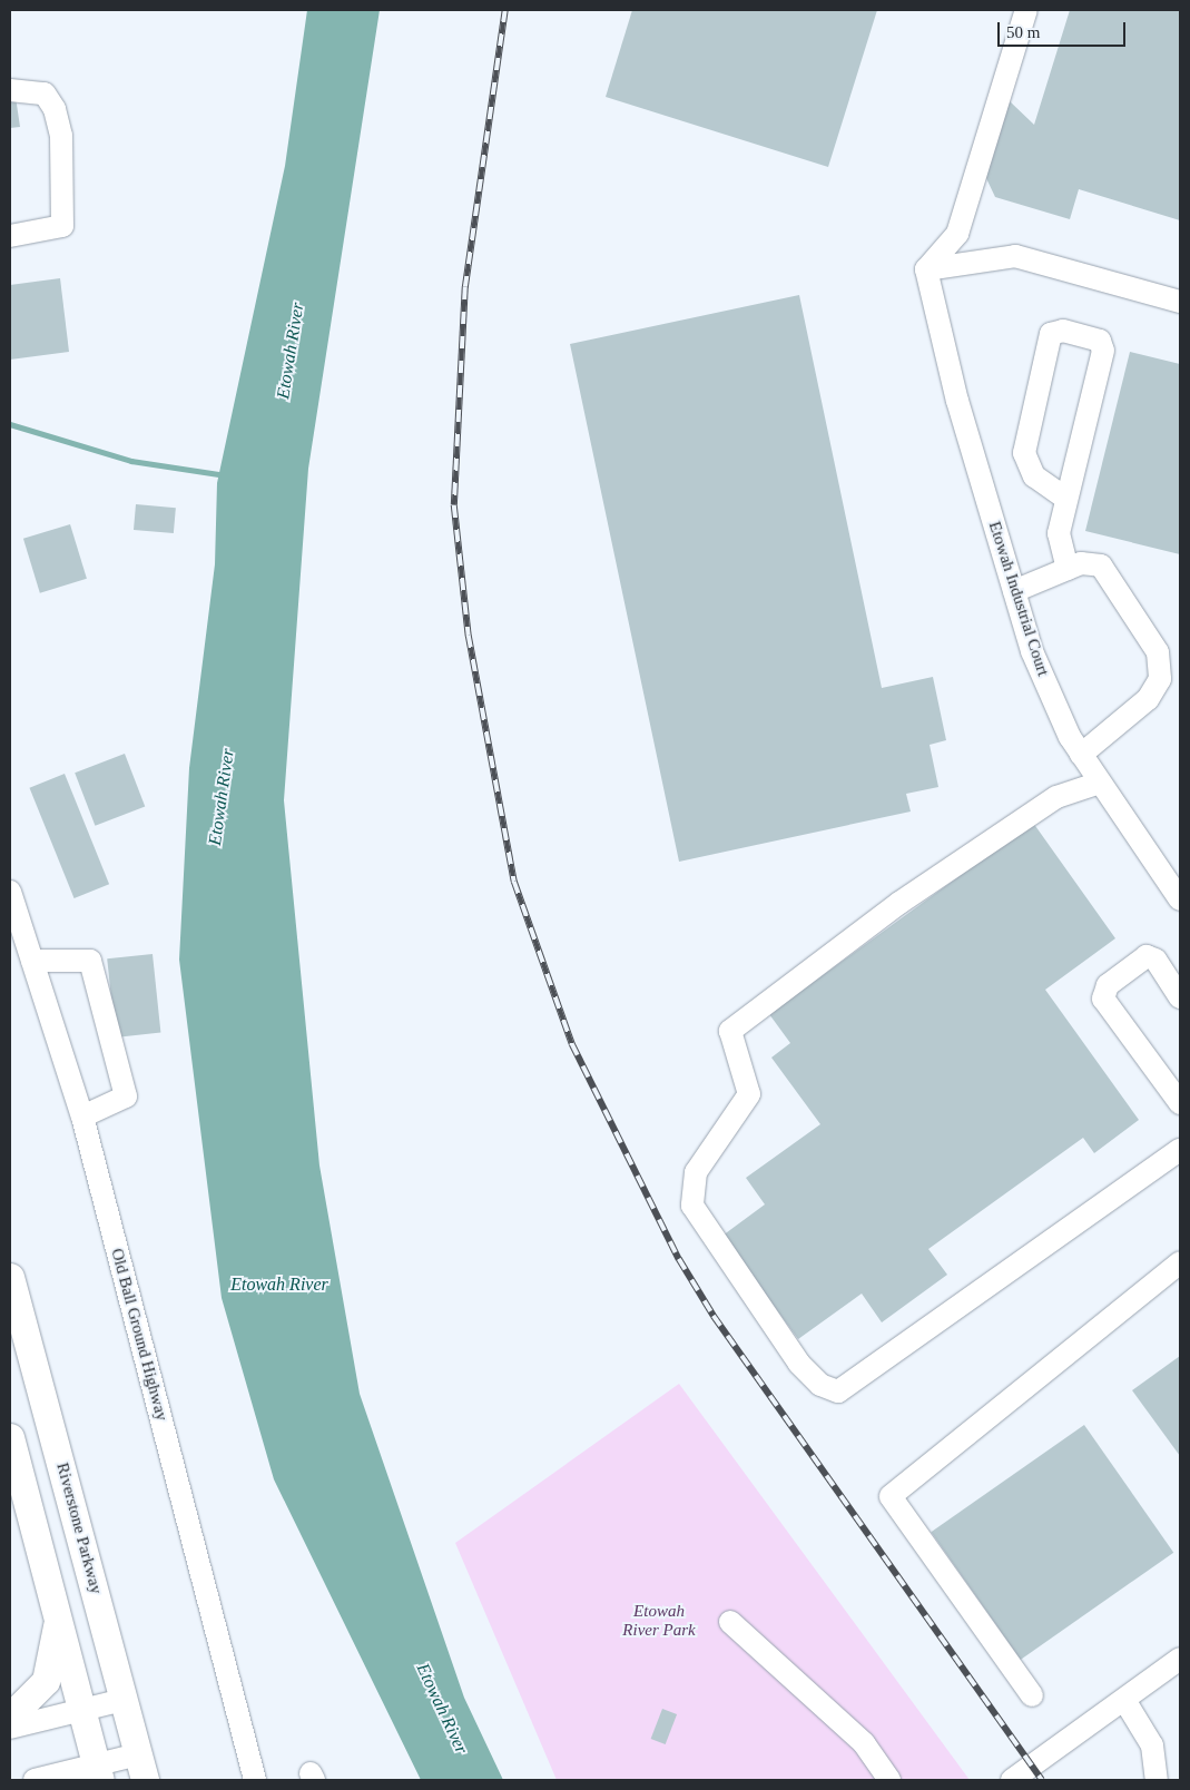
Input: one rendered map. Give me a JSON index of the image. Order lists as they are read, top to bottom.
{
  "streets": {
    "main road": ["Riverstone Parkway"],
    "street": ["Etowah Industrial Court", "Old Ball Ground Highway"]
  },
  "water": ["Etowah River"],
  "parks": ["Etowah River Park"],
  "scale_bar": "50 m"
}
